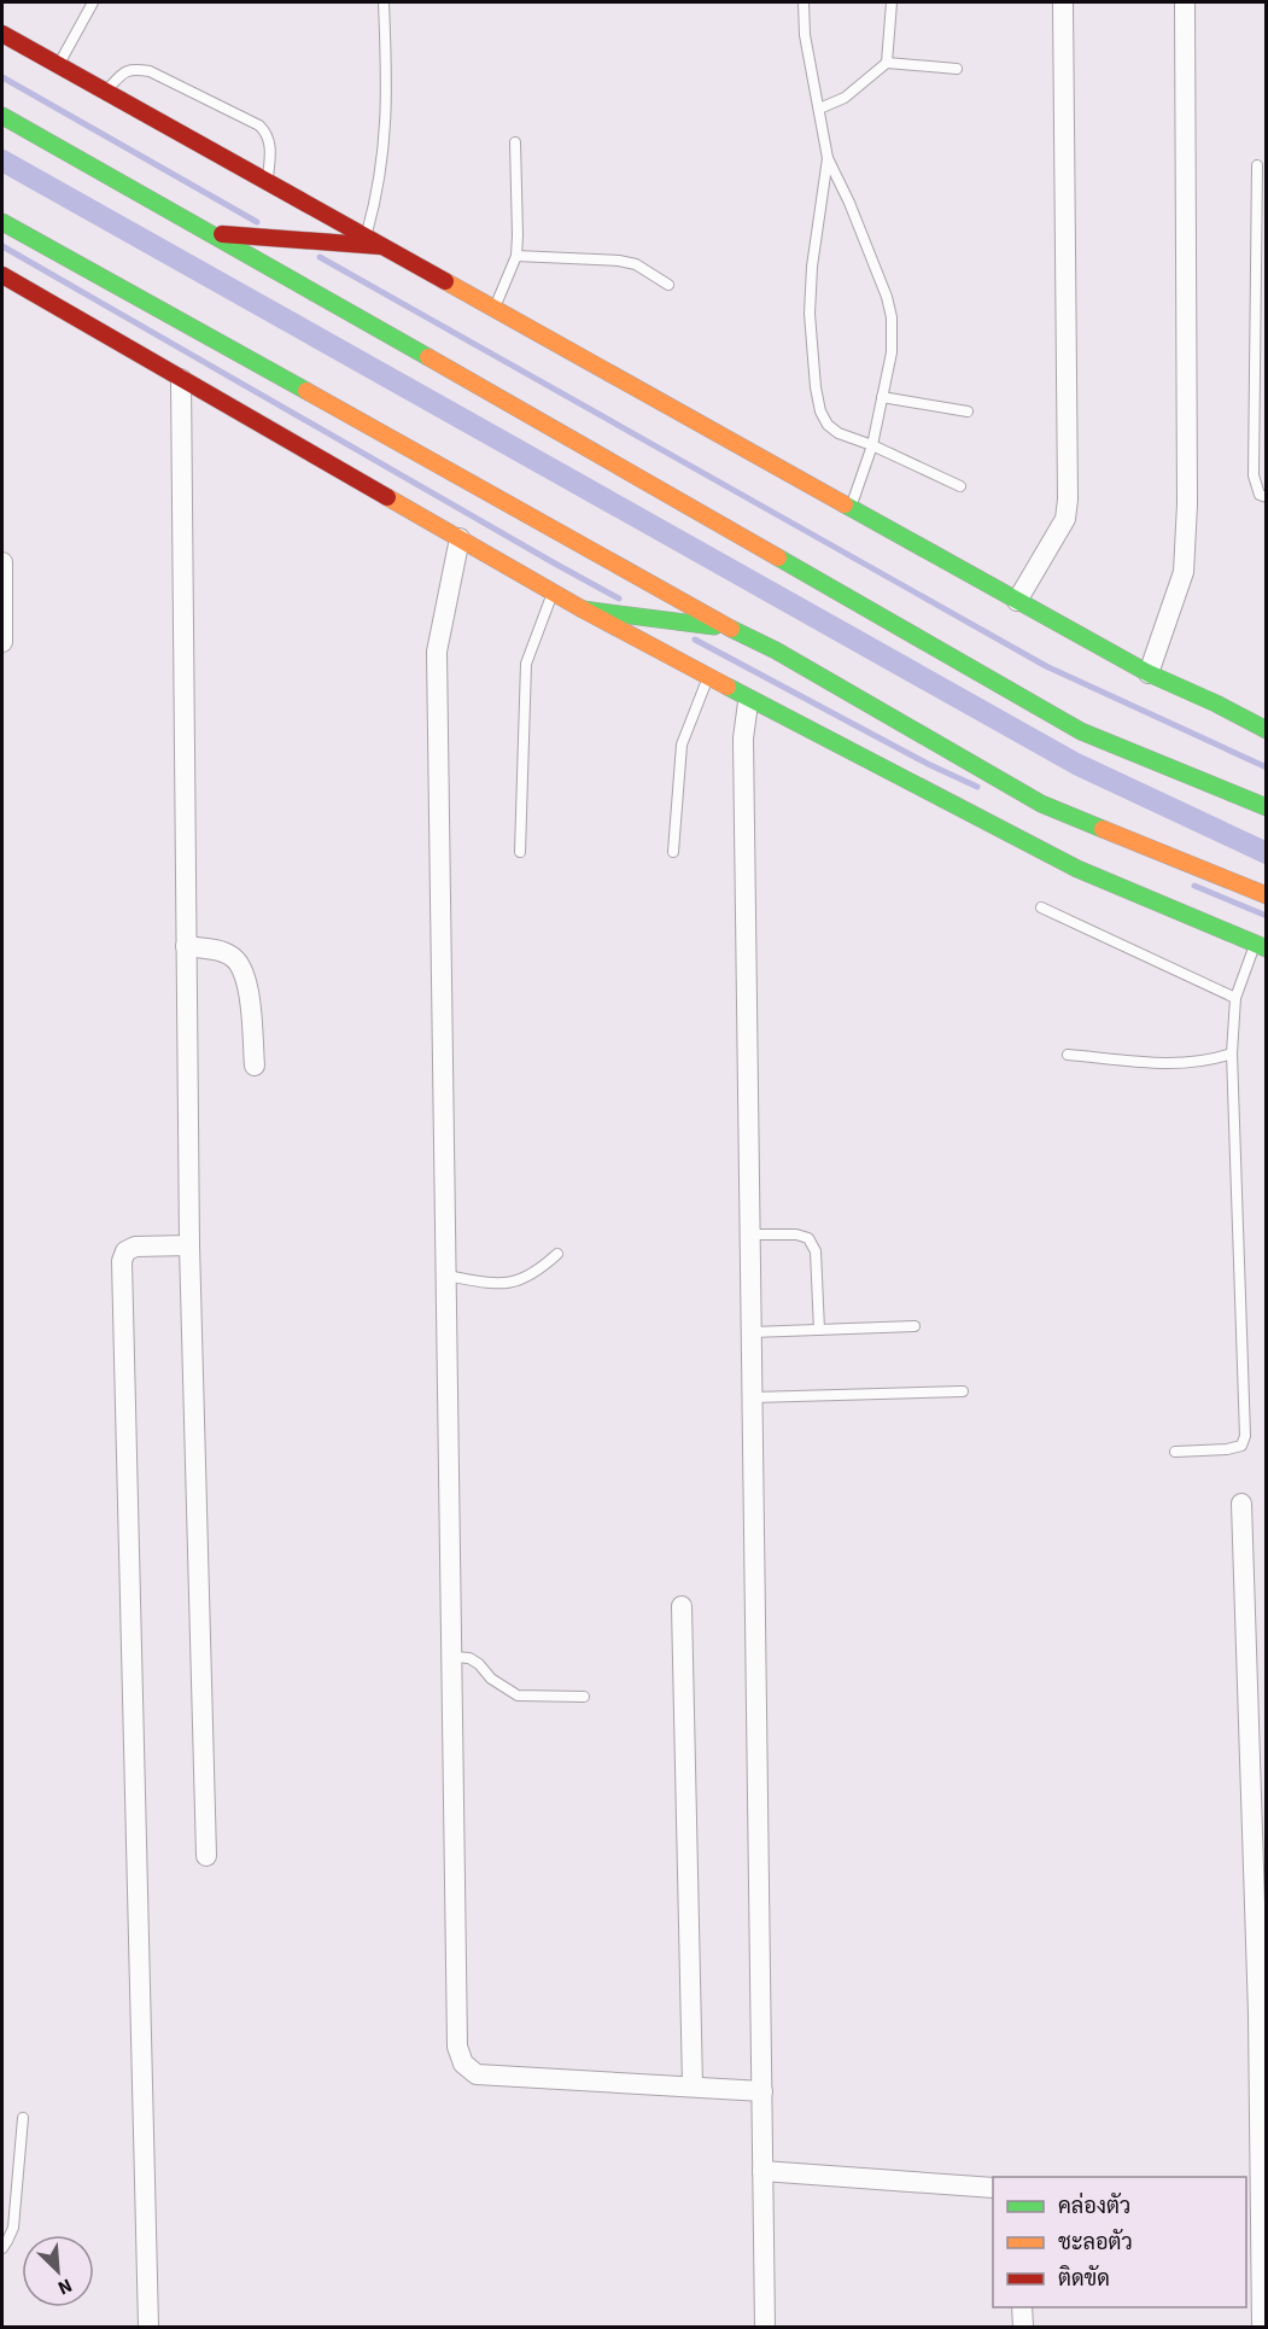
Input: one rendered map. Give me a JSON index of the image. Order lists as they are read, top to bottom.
{
  "legend": ["คล่องตัว", "ชะลอตัว", "ติดขัด"],
  "north": "bottom right"
}
